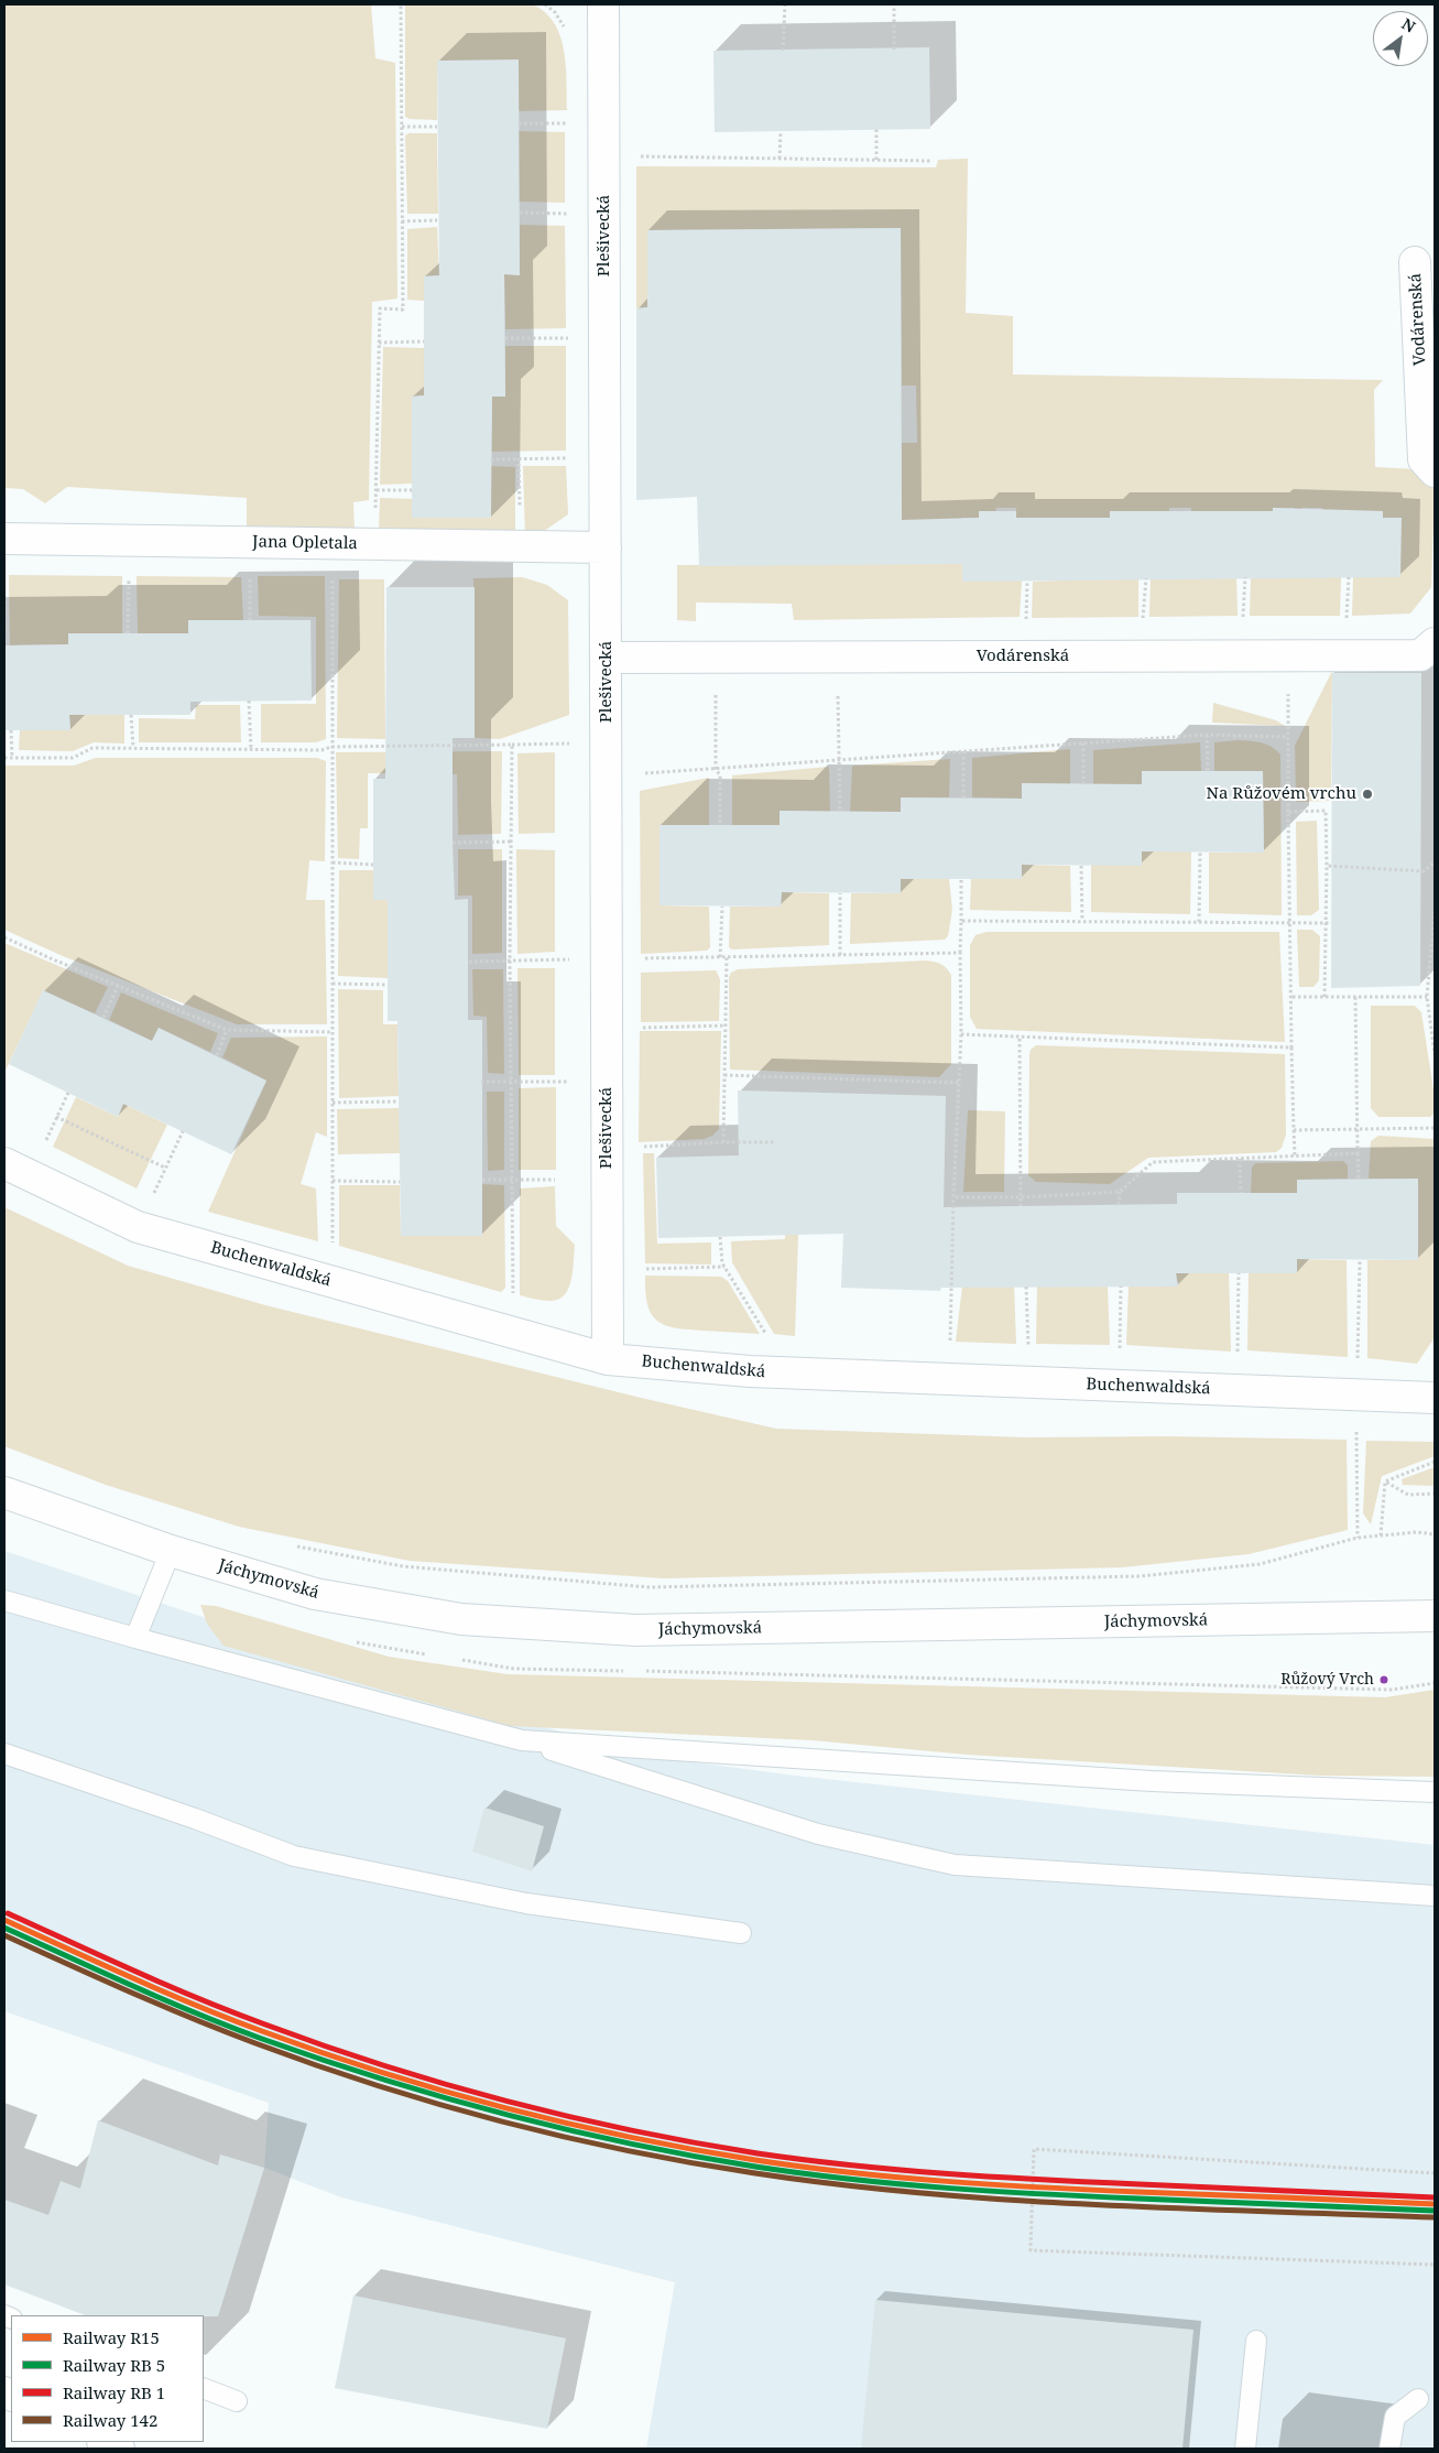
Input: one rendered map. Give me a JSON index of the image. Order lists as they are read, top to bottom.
{
  "streets": {
    "street": [
      "Plešivecká",
      "Vodárenská",
      "Jana Opletala",
      "Buchenwaldská",
      "Jáchymovská"
    ]
  },
  "crossings": [
    ["Plešivecká", "Vodárenská"],
    ["Plešivecká", "Jana Opletala"],
    ["Plešivecká", "Buchenwaldská"]
  ],
  "places": ["Na Růžovém vrchu", "Růžový Vrch"],
  "lines": ["rail line R15", "rail line 142"],
  "legend": [
    "Railway R15",
    "Railway RB 5",
    "Railway RB 1",
    "Railway 142"
  ],
  "north": "top right"
}
